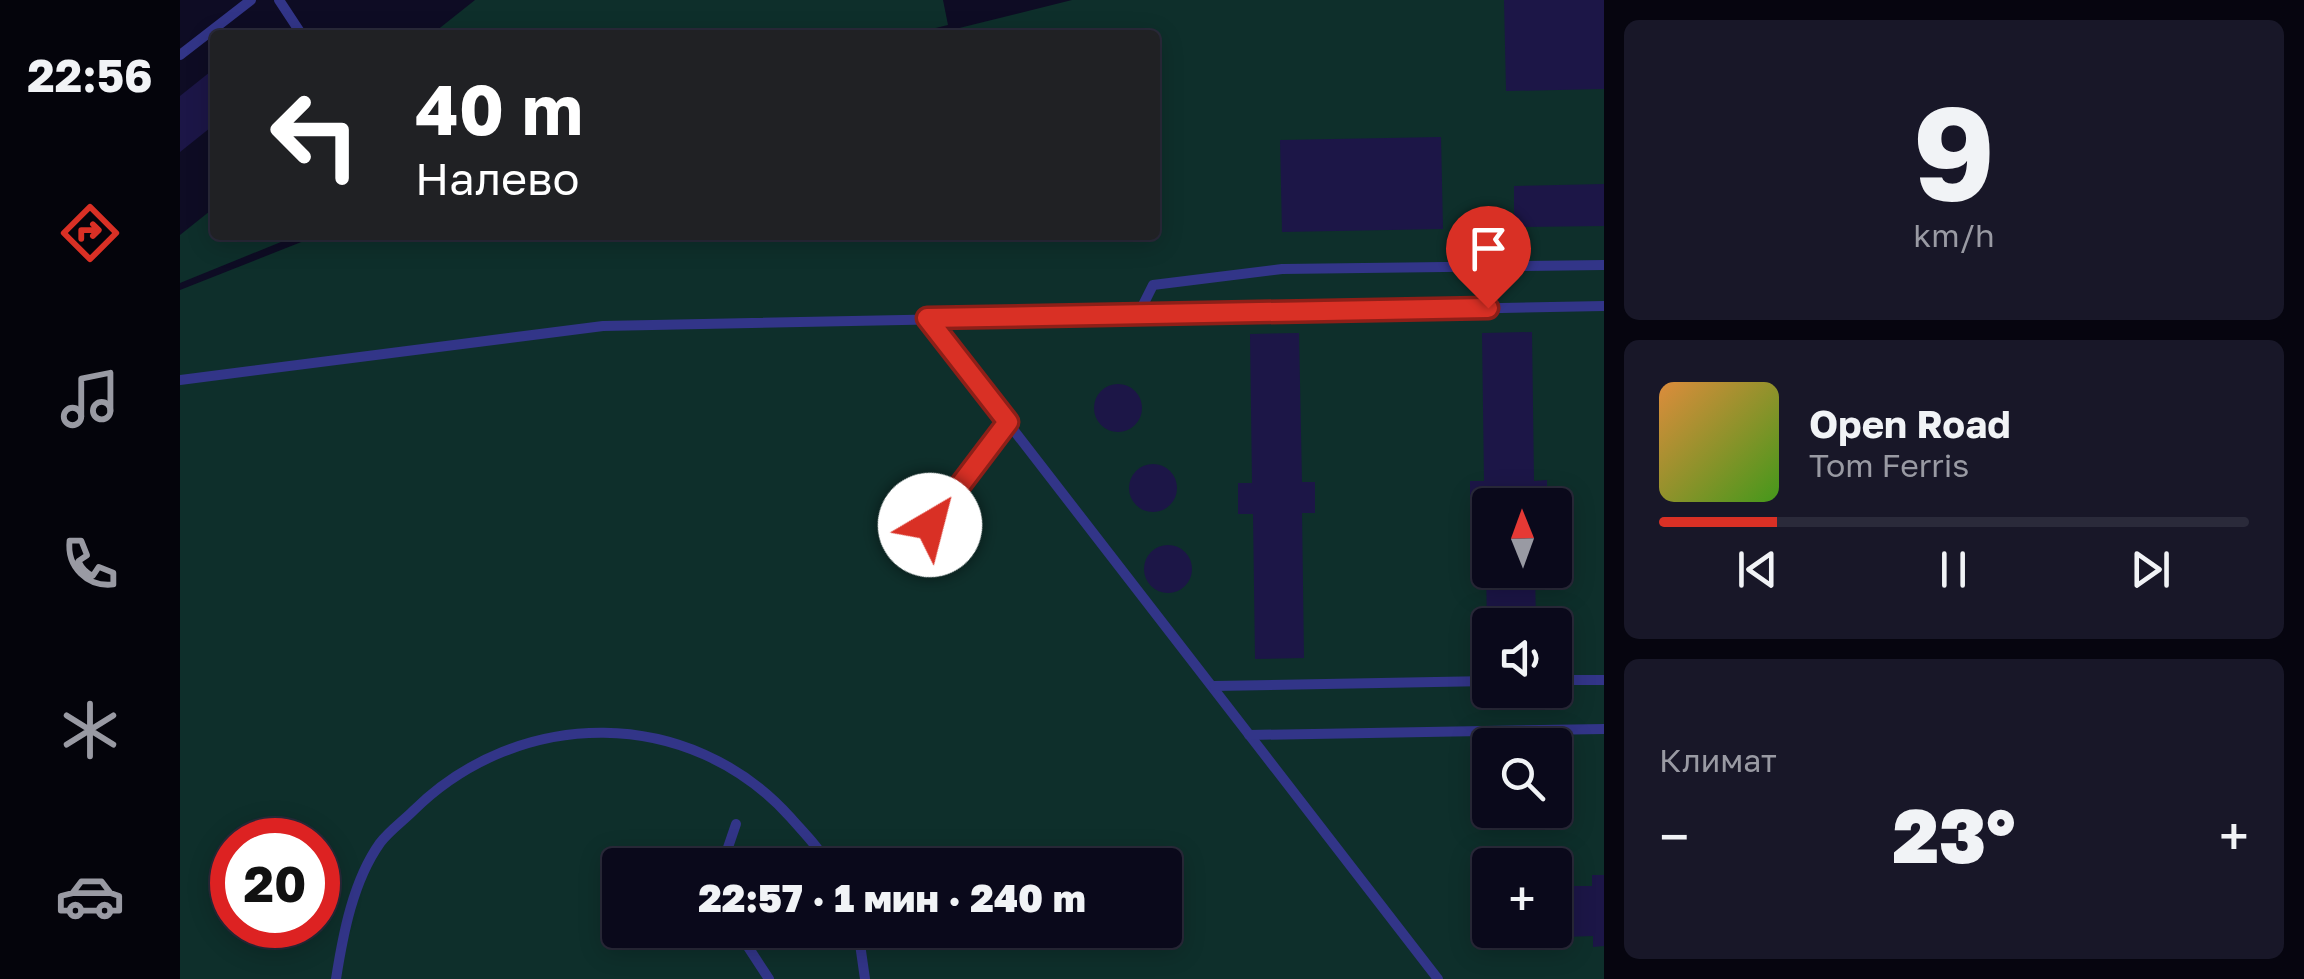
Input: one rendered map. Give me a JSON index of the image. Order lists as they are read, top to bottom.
{
  "north": "top",
  "page": {
    "tabs": "22:56",
    "tile": [
      ["9", "km/h"],
      "Климат"
    ],
    "turn": ["40 m", "Налево"],
    "song": ["Open Road", "Tom Ferris"],
    "map_buttons": "+",
    "heat": ["−", "23°", "+"],
    "limit": "20",
    "trip": "22:57 · 1 мин · 240 m"
  }
}
